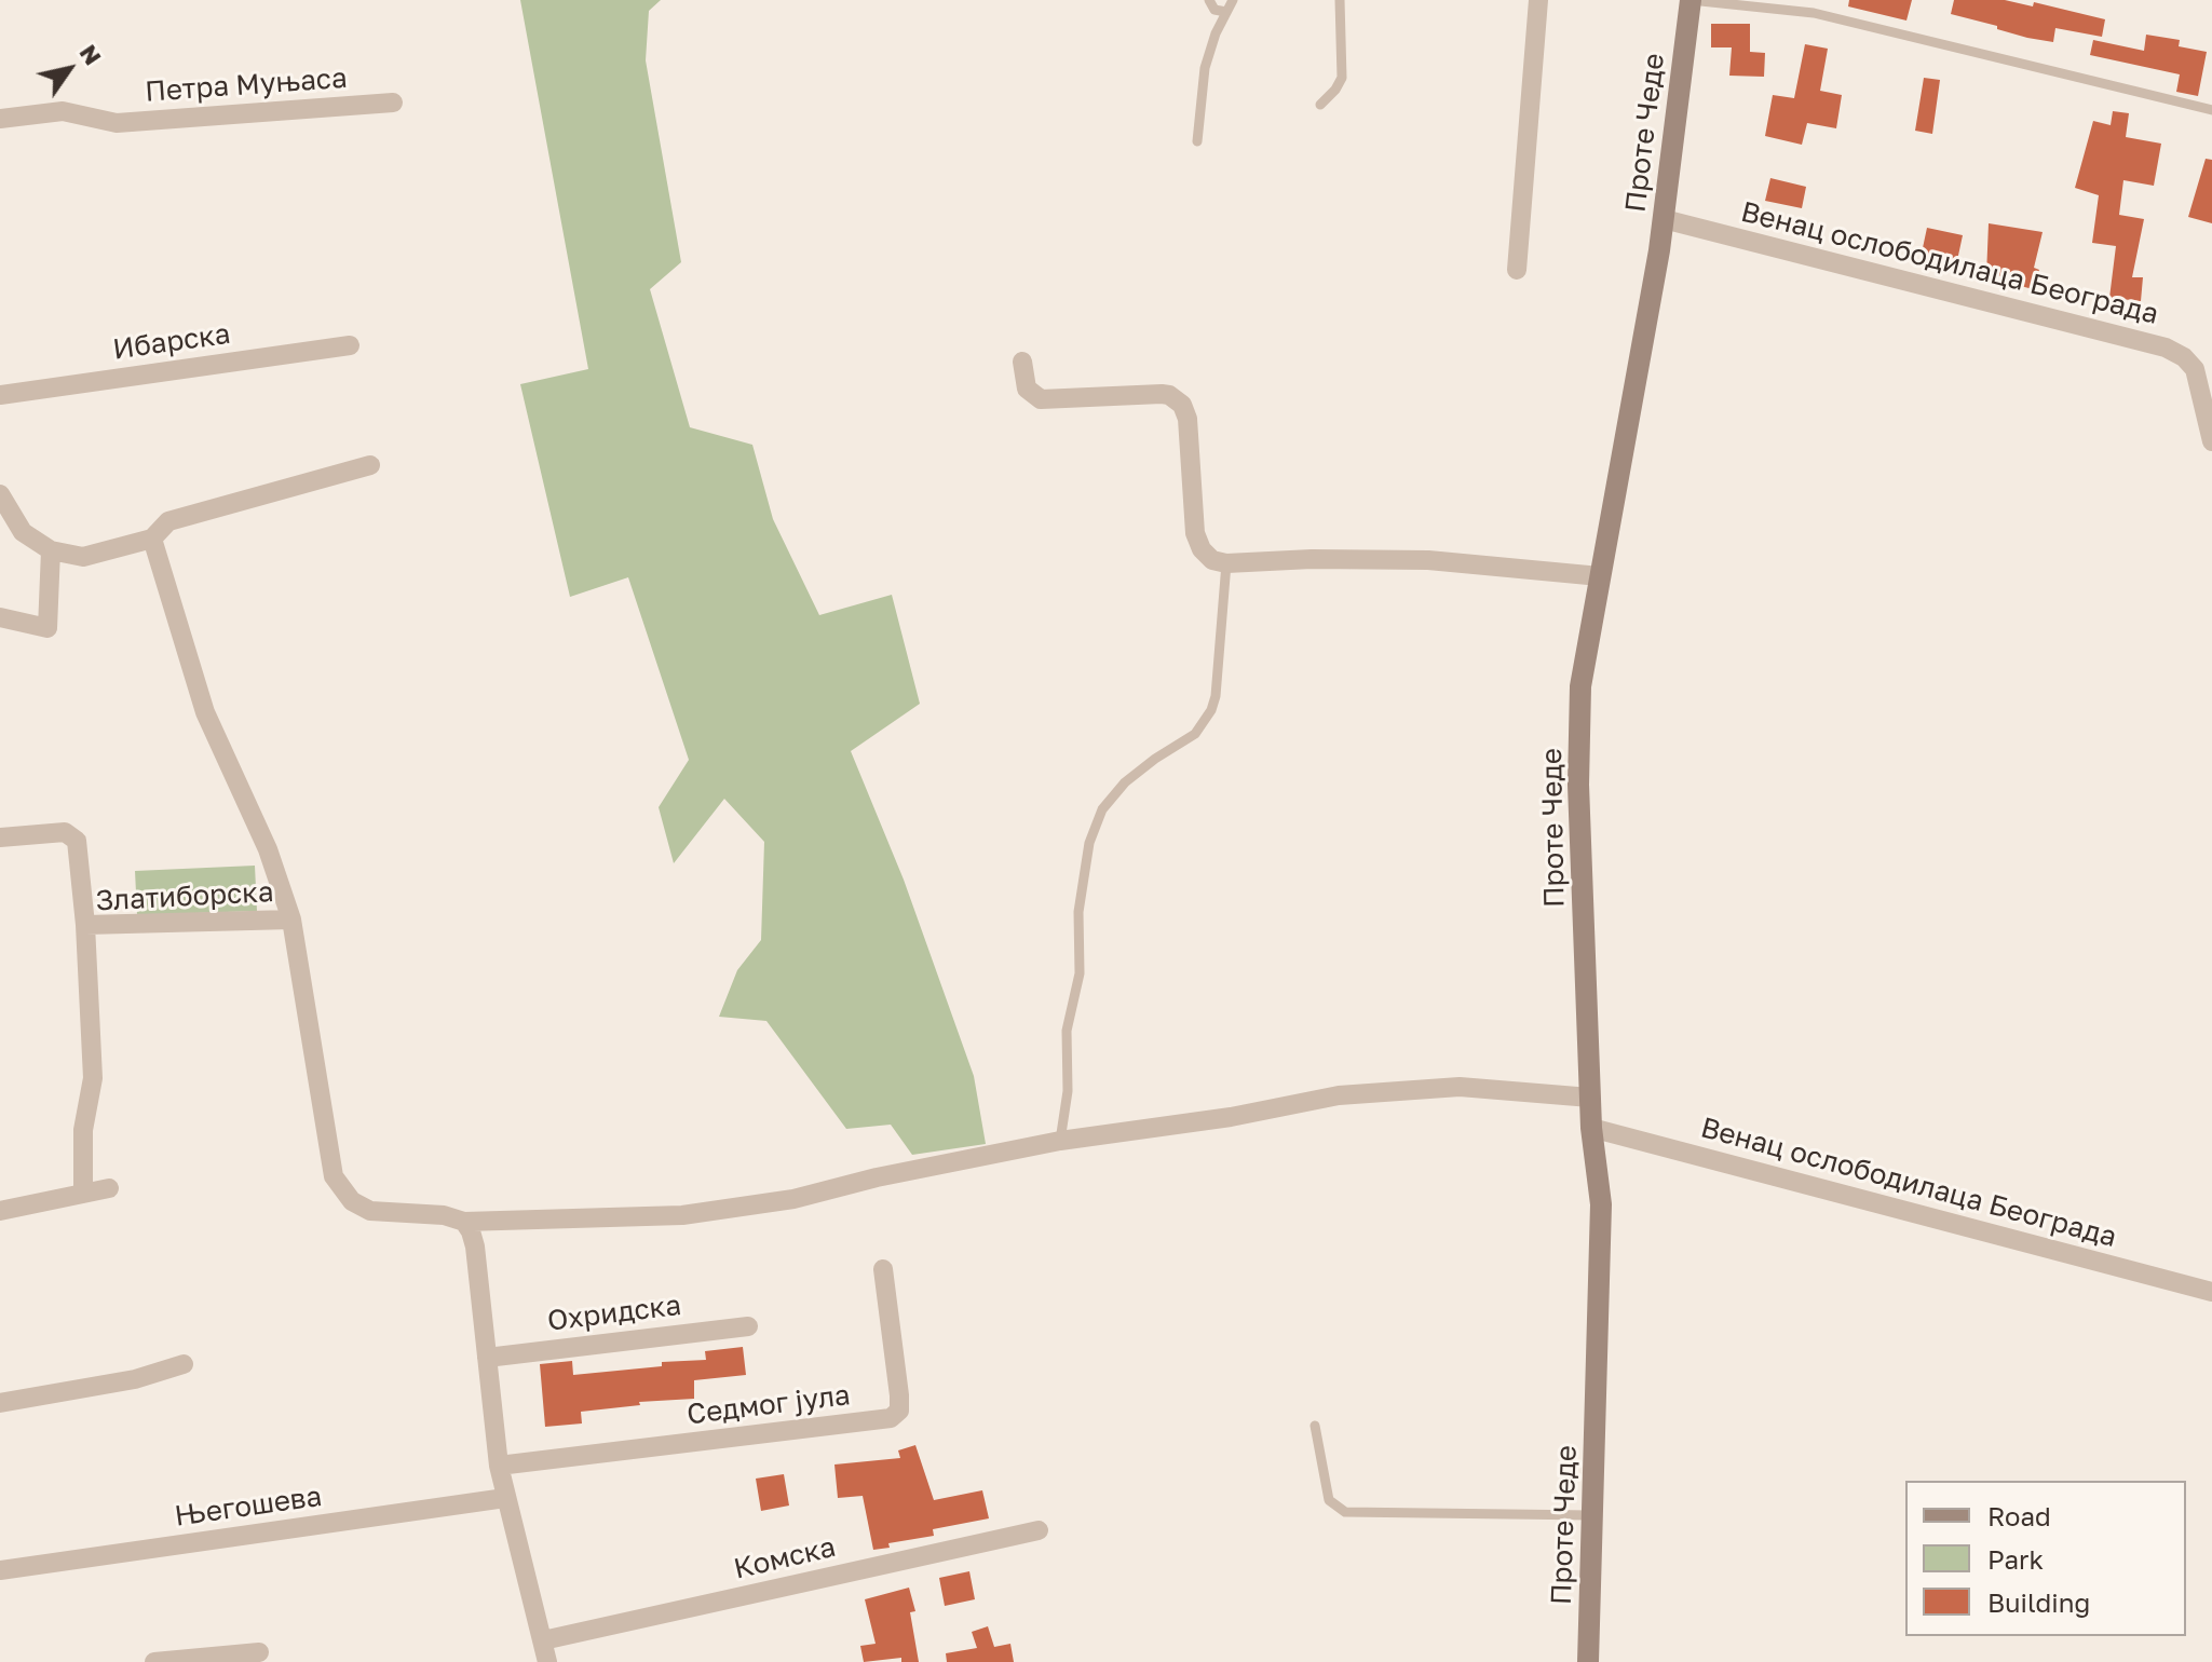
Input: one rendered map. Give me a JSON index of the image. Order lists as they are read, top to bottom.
{
  "streets": {
    "street": [
      "Петра Муњаса",
      "Проте Чеде",
      "Венац ослободилаца Београда",
      "Ибарска",
      "Златиборска",
      "Охридска",
      "Седмог јула",
      "Његошева",
      "Комска"
    ]
  },
  "crossings": [
    ["Проте Чеде", "Венац ослободилаца Београда"]
  ],
  "legend": ["Road", "Park", "Building"],
  "north": "top right"
}
